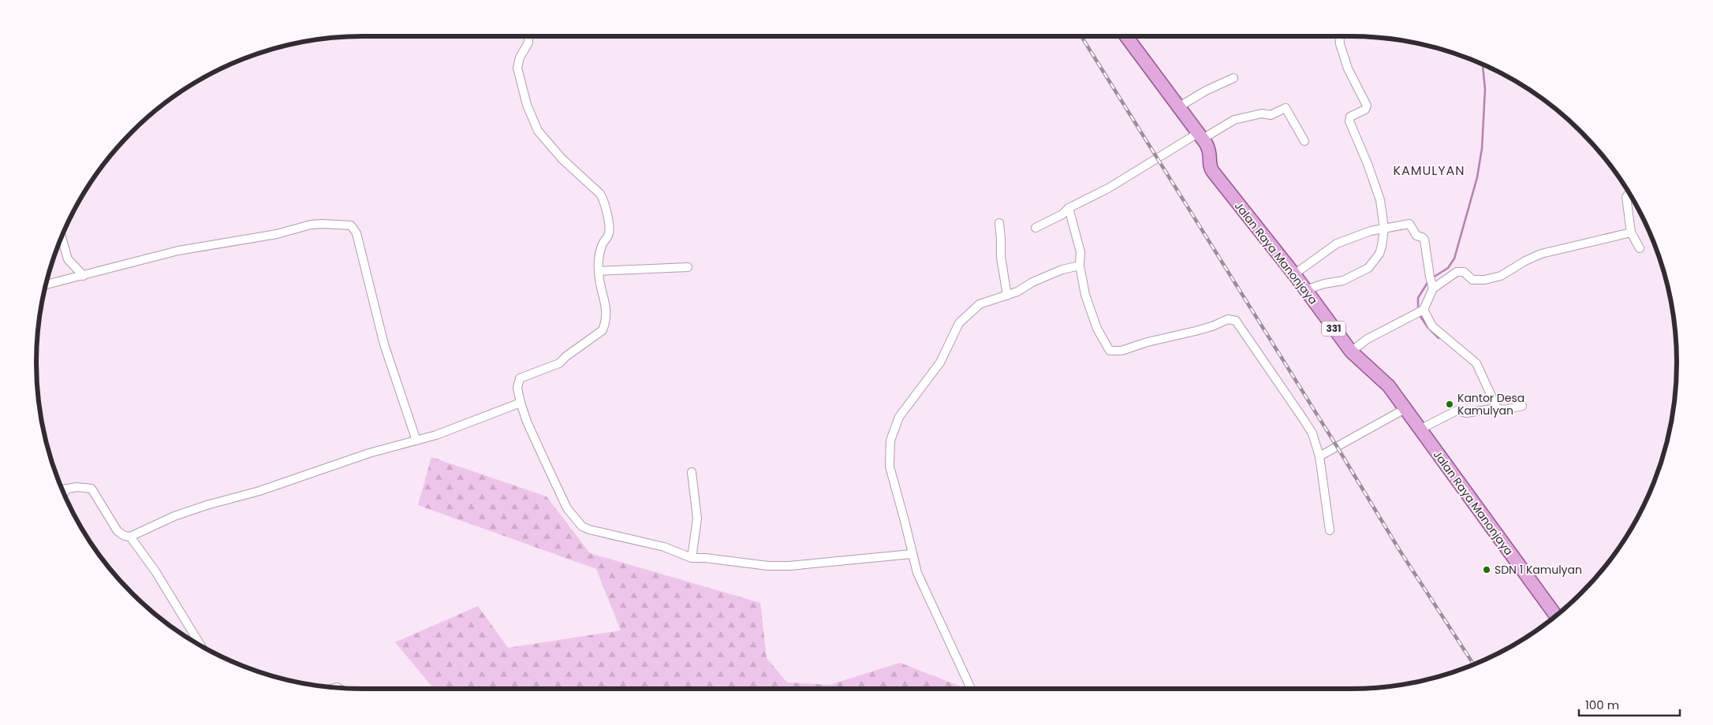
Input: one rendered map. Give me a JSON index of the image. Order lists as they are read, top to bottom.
{
  "streets": {
    "main road": ["Jalan Raya Manonjaya", "331"]
  },
  "districts": ["KAMULYAN"],
  "places": ["Kantor Desa Kamulyan", "SDN 1 Kamulyan"],
  "scale_bar": "100 m"
}
